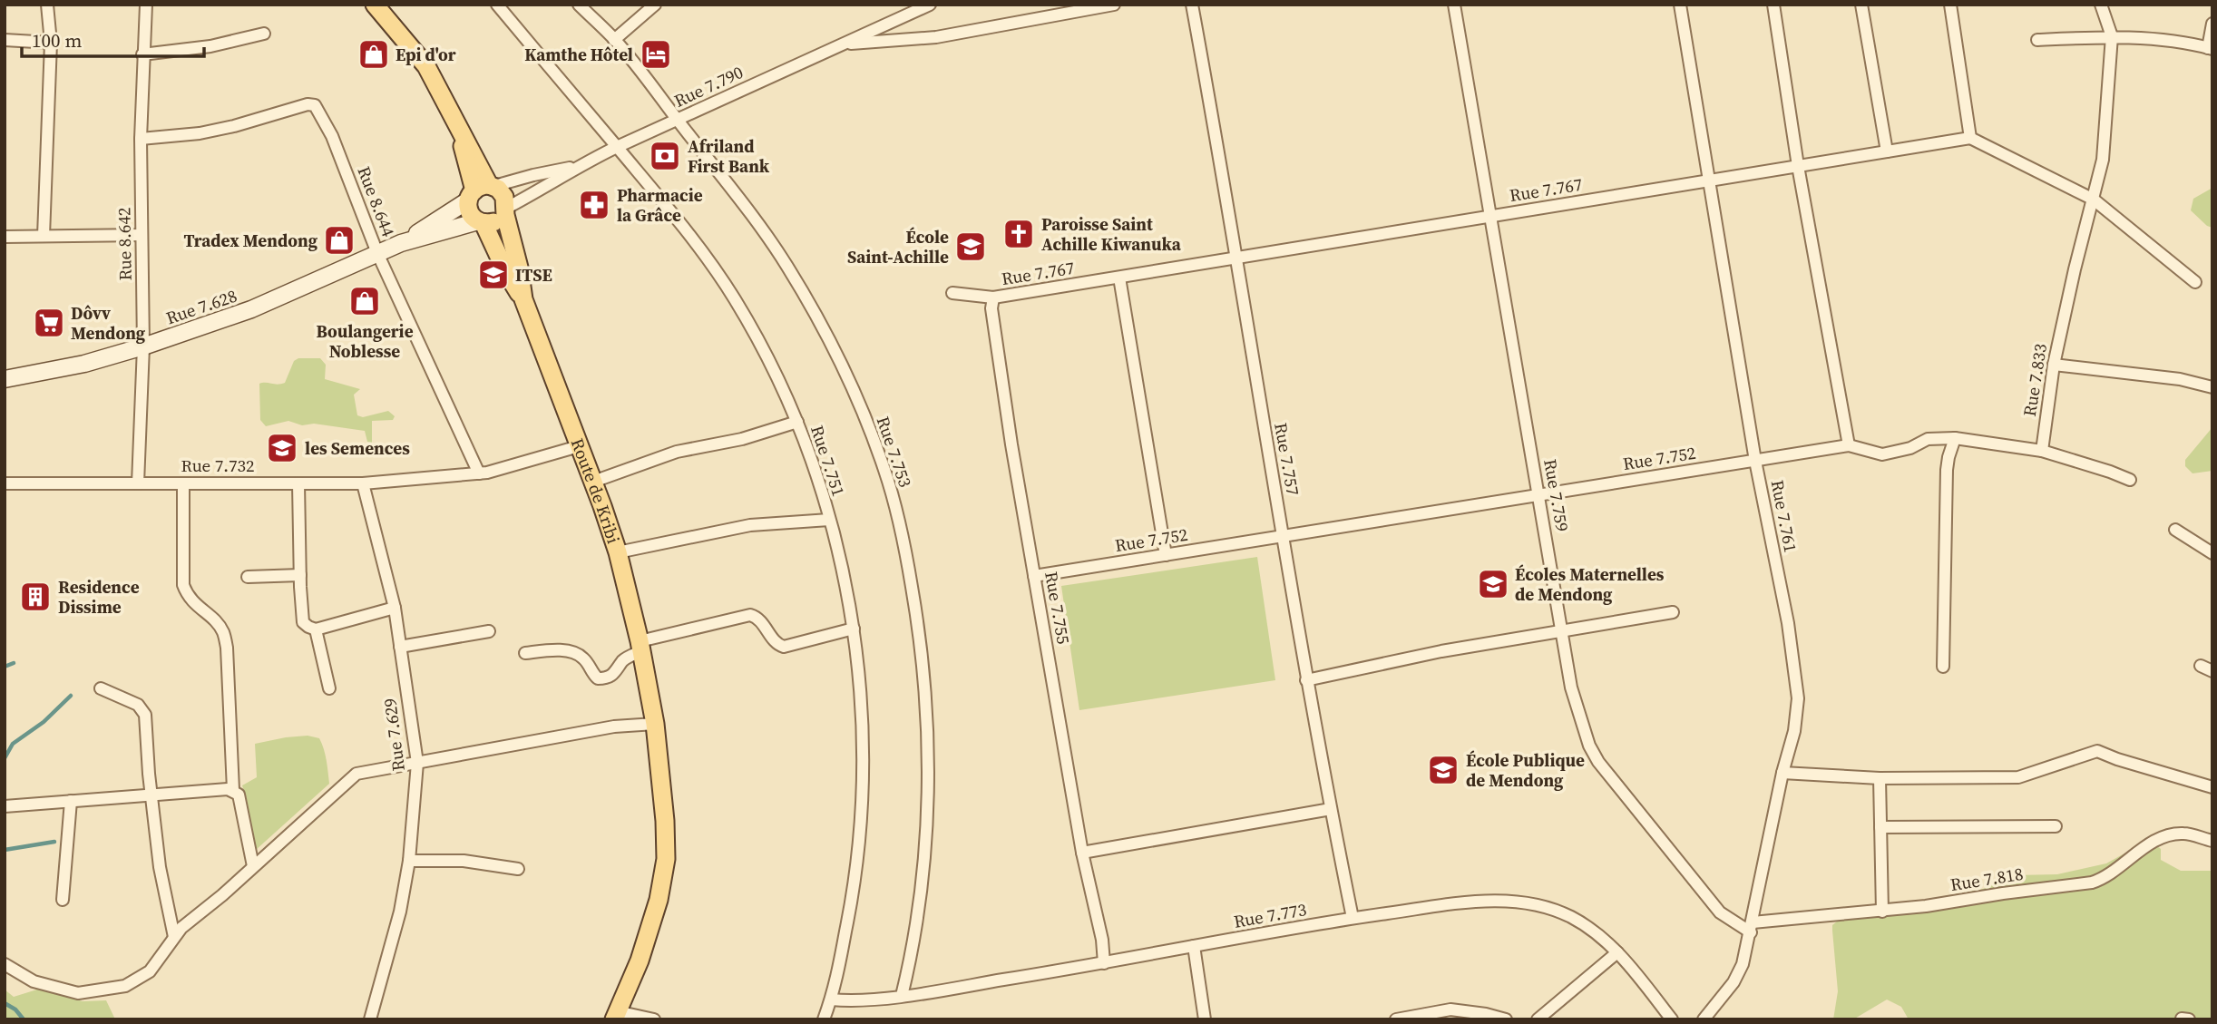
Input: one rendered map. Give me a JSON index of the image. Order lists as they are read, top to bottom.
{
  "streets": {
    "main road": ["Rue 7.628", "Route de Kribi"],
    "street": [
      "Rue 7.790",
      "Rue 7.767",
      "Rue 8.644",
      "Rue 8.642",
      "Rue 7.833",
      "Rue 7.753",
      "Rue 7.752",
      "Rue 7.757",
      "Rue 7.751",
      "Rue 7.732",
      "Rue 7.759",
      "Rue 7.761",
      "Rue 7.755",
      "Rue 7.629",
      "Rue 7.818",
      "Rue 7.773"
    ]
  },
  "crossings": [
    ["Rue 7.790", "Rue 7.628"],
    ["Rue 7.790", "Rue 7.753"],
    ["Rue 7.790", "Rue 7.751"],
    ["Rue 7.790", "Route de Kribi"],
    ["Rue 7.767", "Rue 7.757"],
    ["Rue 7.767", "Rue 7.759"],
    ["Rue 7.767", "Rue 7.761"],
    ["Rue 7.767", "Rue 7.755"],
    ["Rue 8.644", "Rue 8.642"],
    ["Rue 8.644", "Rue 7.628"],
    ["Rue 8.644", "Rue 7.732"],
    ["Rue 8.642", "Rue 7.628"],
    ["Rue 8.642", "Rue 7.732"],
    ["Rue 7.628", "Route de Kribi"],
    ["Rue 7.753", "Rue 7.773"],
    ["Rue 7.752", "Rue 7.757"],
    ["Rue 7.752", "Rue 7.759"],
    ["Rue 7.752", "Rue 7.761"],
    ["Rue 7.752", "Rue 7.755"],
    ["Rue 7.757", "Rue 7.773"],
    ["Rue 7.751", "Rue 7.773"],
    ["Rue 7.732", "Route de Kribi"],
    ["Rue 7.732", "Rue 7.629"],
    ["Rue 7.759", "Rue 7.761"],
    ["Rue 7.759", "Rue 7.818"],
    ["Rue 7.761", "Rue 7.818"],
    ["Rue 7.755", "Rue 7.773"]
  ],
  "places": {
    "shop": ["Epi d'or", "Tradex Mendong", "Boulangerie Noblesse"],
    "hotel": ["Kamthe Hôtel"],
    "bank": ["Afriland First Bank"],
    "pharmacy": ["Pharmacie la Grâce"],
    "church": ["Paroisse Saint Achille Kiwanuka"],
    "school or university": [
      "École Saint-Achille",
      "ITSE",
      "les Semences",
      "Écoles Maternelles de Mendong",
      "École Publique de Mendong"
    ],
    "supermarket": ["Dôvv Mendong"],
    "building": ["Residence Dissime"]
  },
  "scale_bar": "100 m"
}
